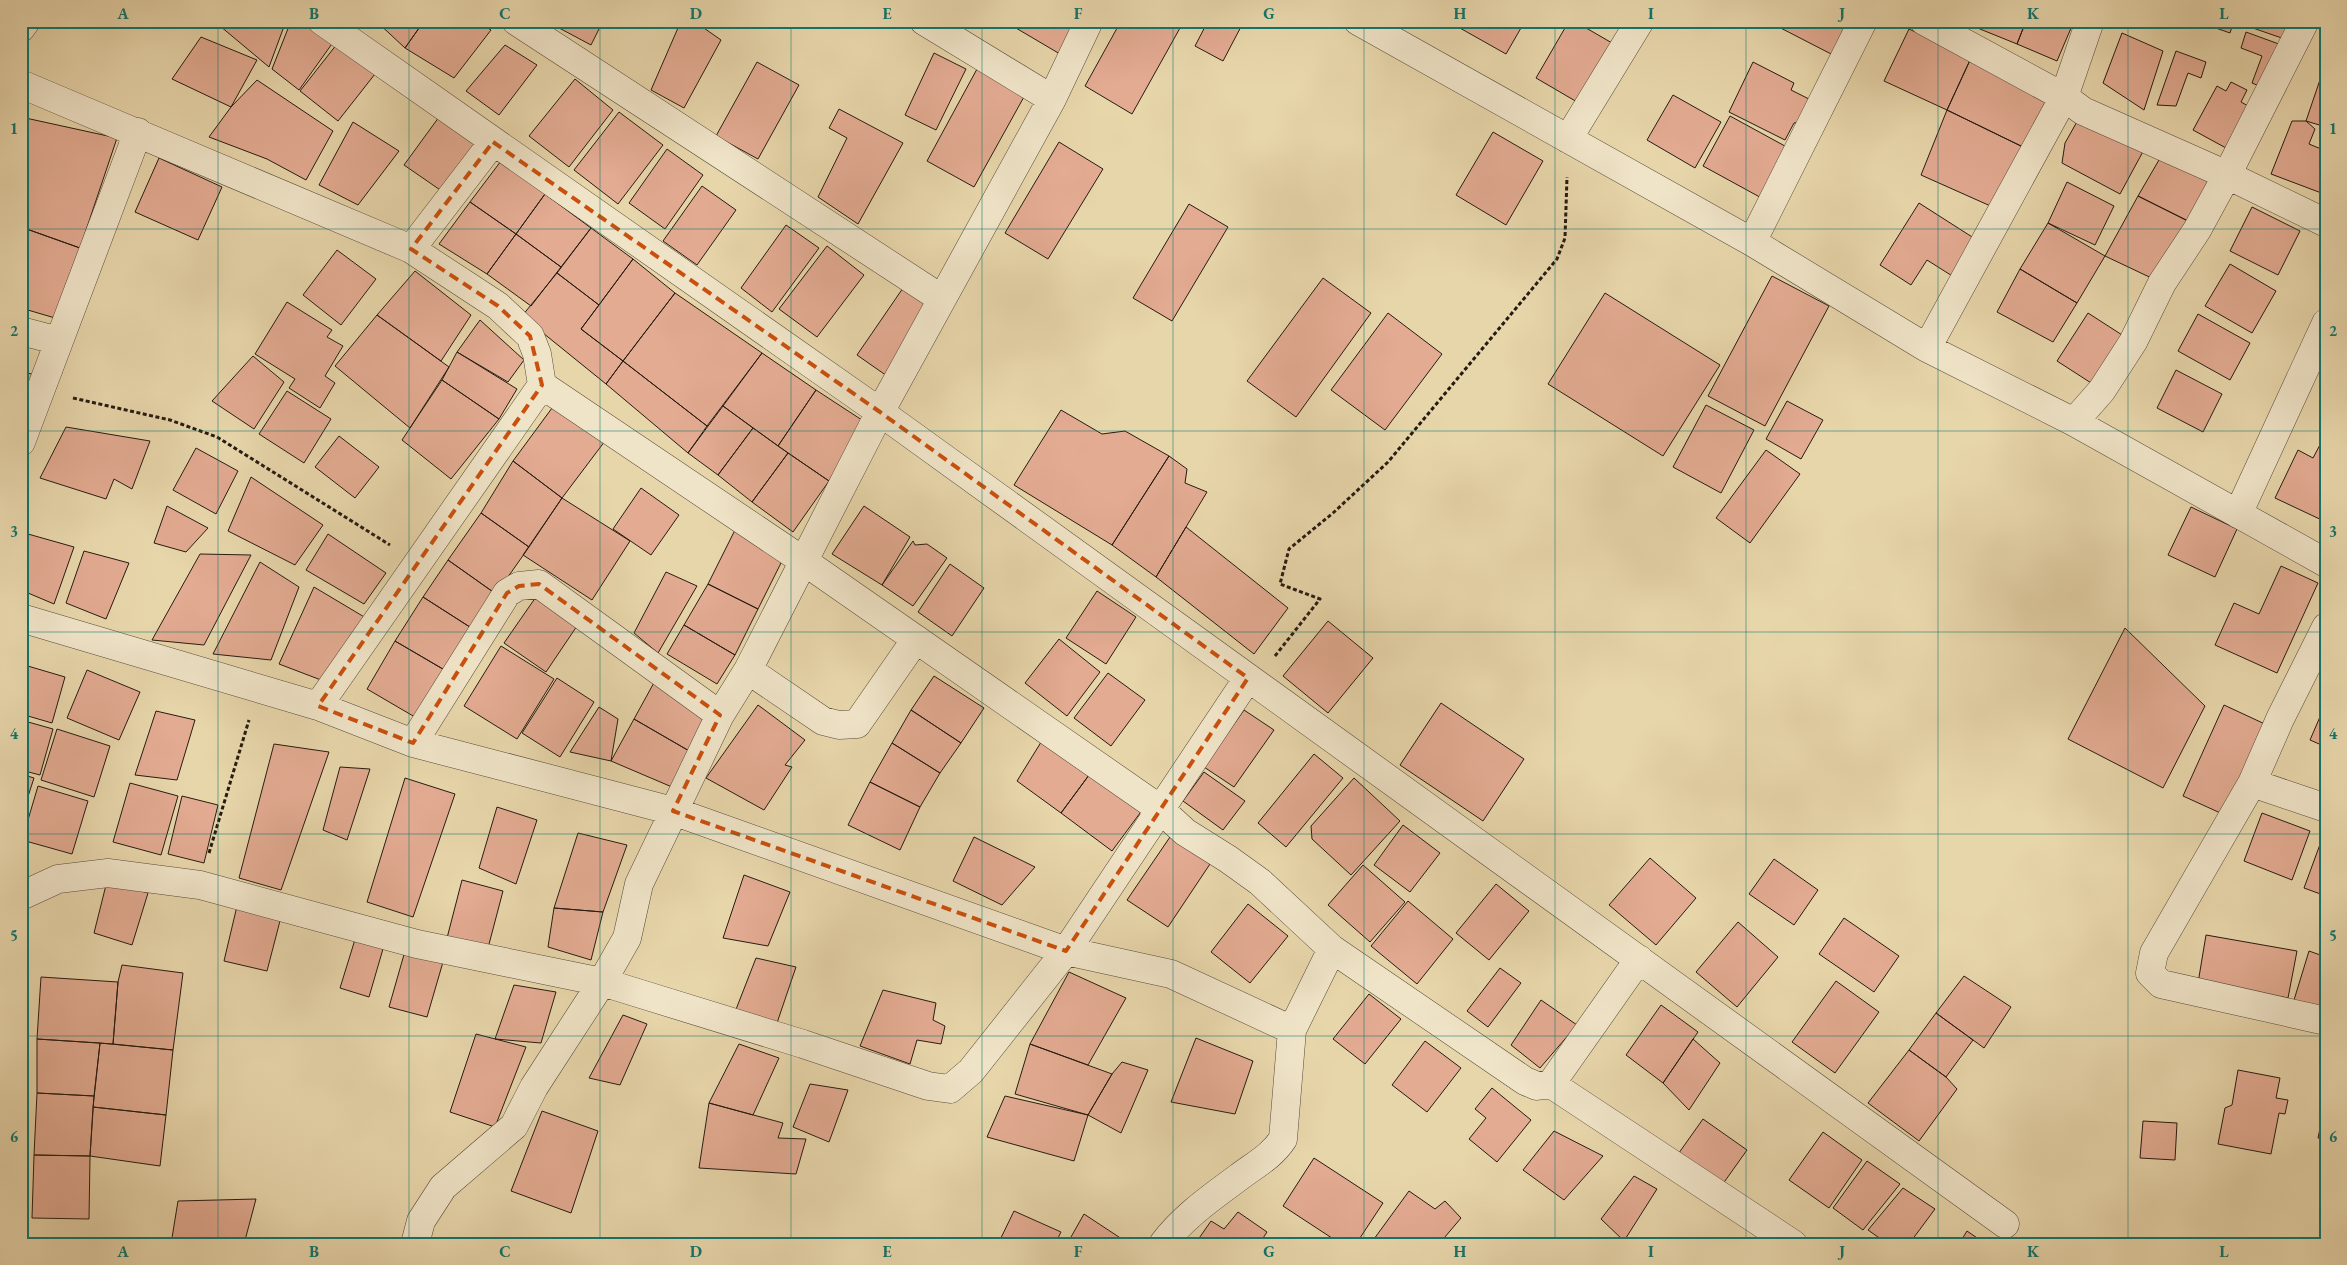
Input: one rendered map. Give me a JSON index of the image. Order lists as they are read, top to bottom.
{
  "grid": {
    "columns": [
      "A",
      "B",
      "C",
      "D",
      "E",
      "F",
      "G",
      "H",
      "I",
      "J",
      "K",
      "L"
    ],
    "rows": [
      "1",
      "2",
      "3",
      "4",
      "5",
      "6"
    ]
  }
}
